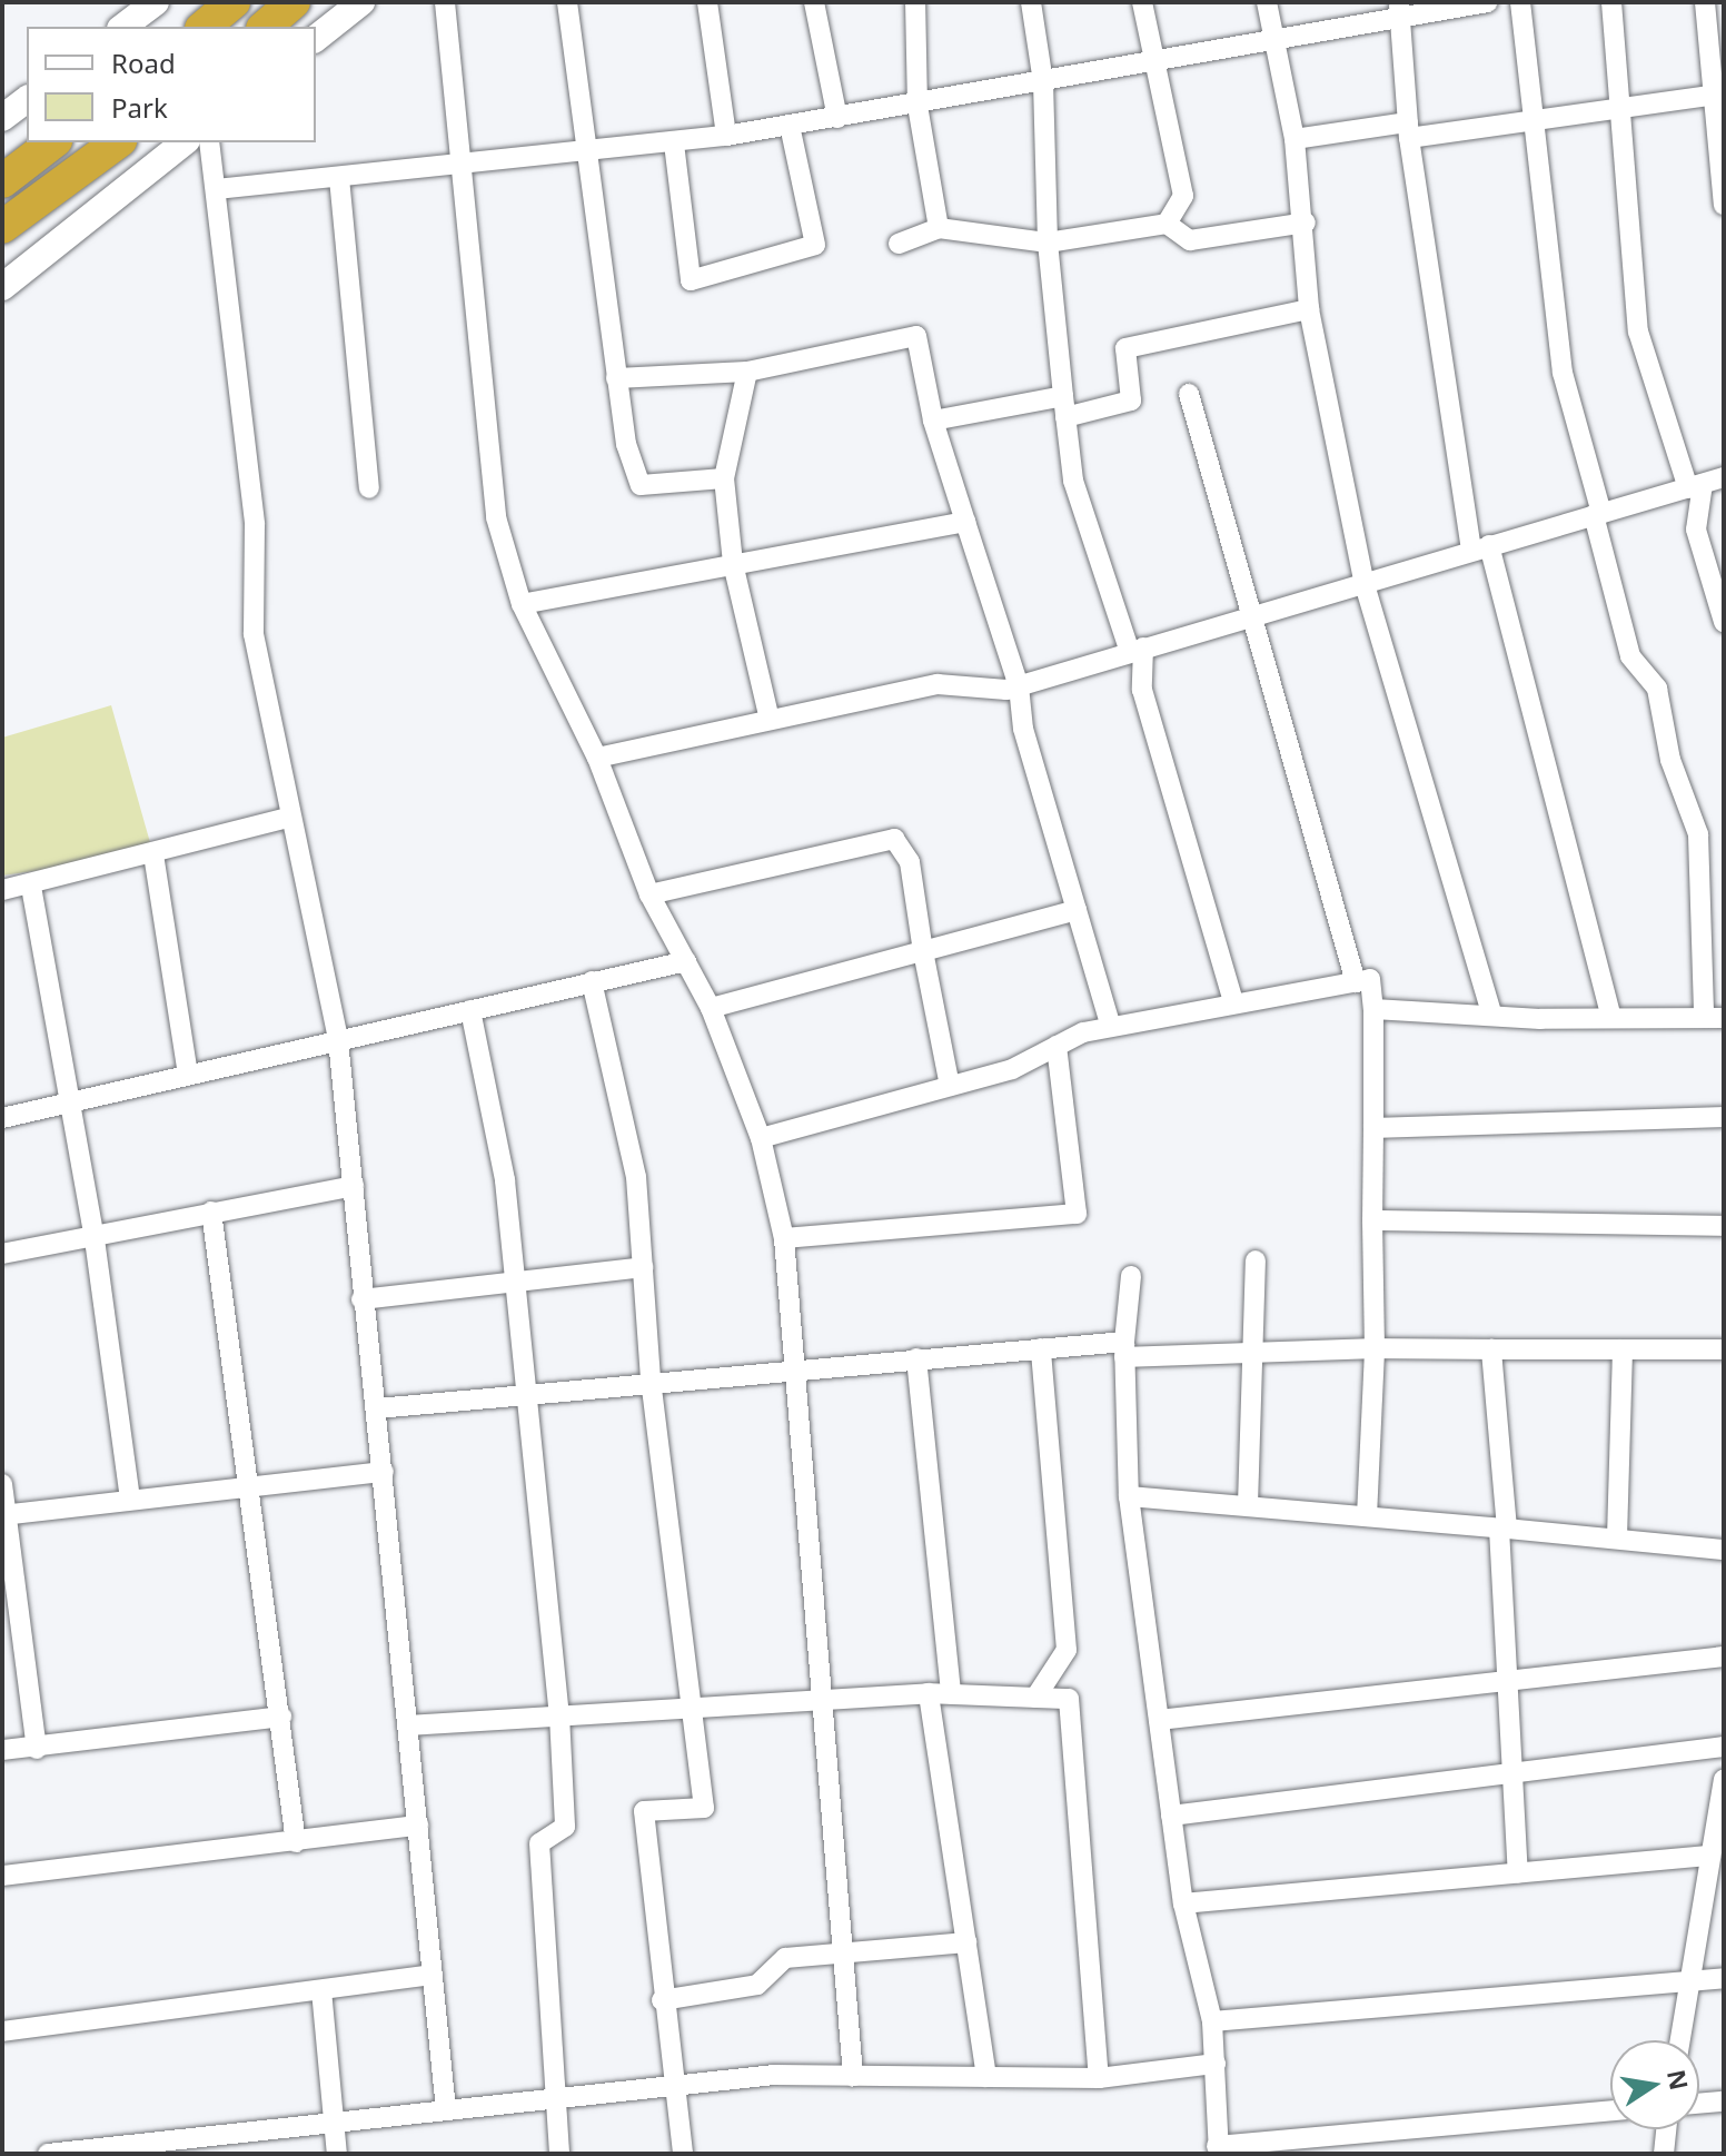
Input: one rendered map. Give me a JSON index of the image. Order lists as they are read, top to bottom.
{
  "legend": ["Road", "Park"],
  "north": "right"
}
